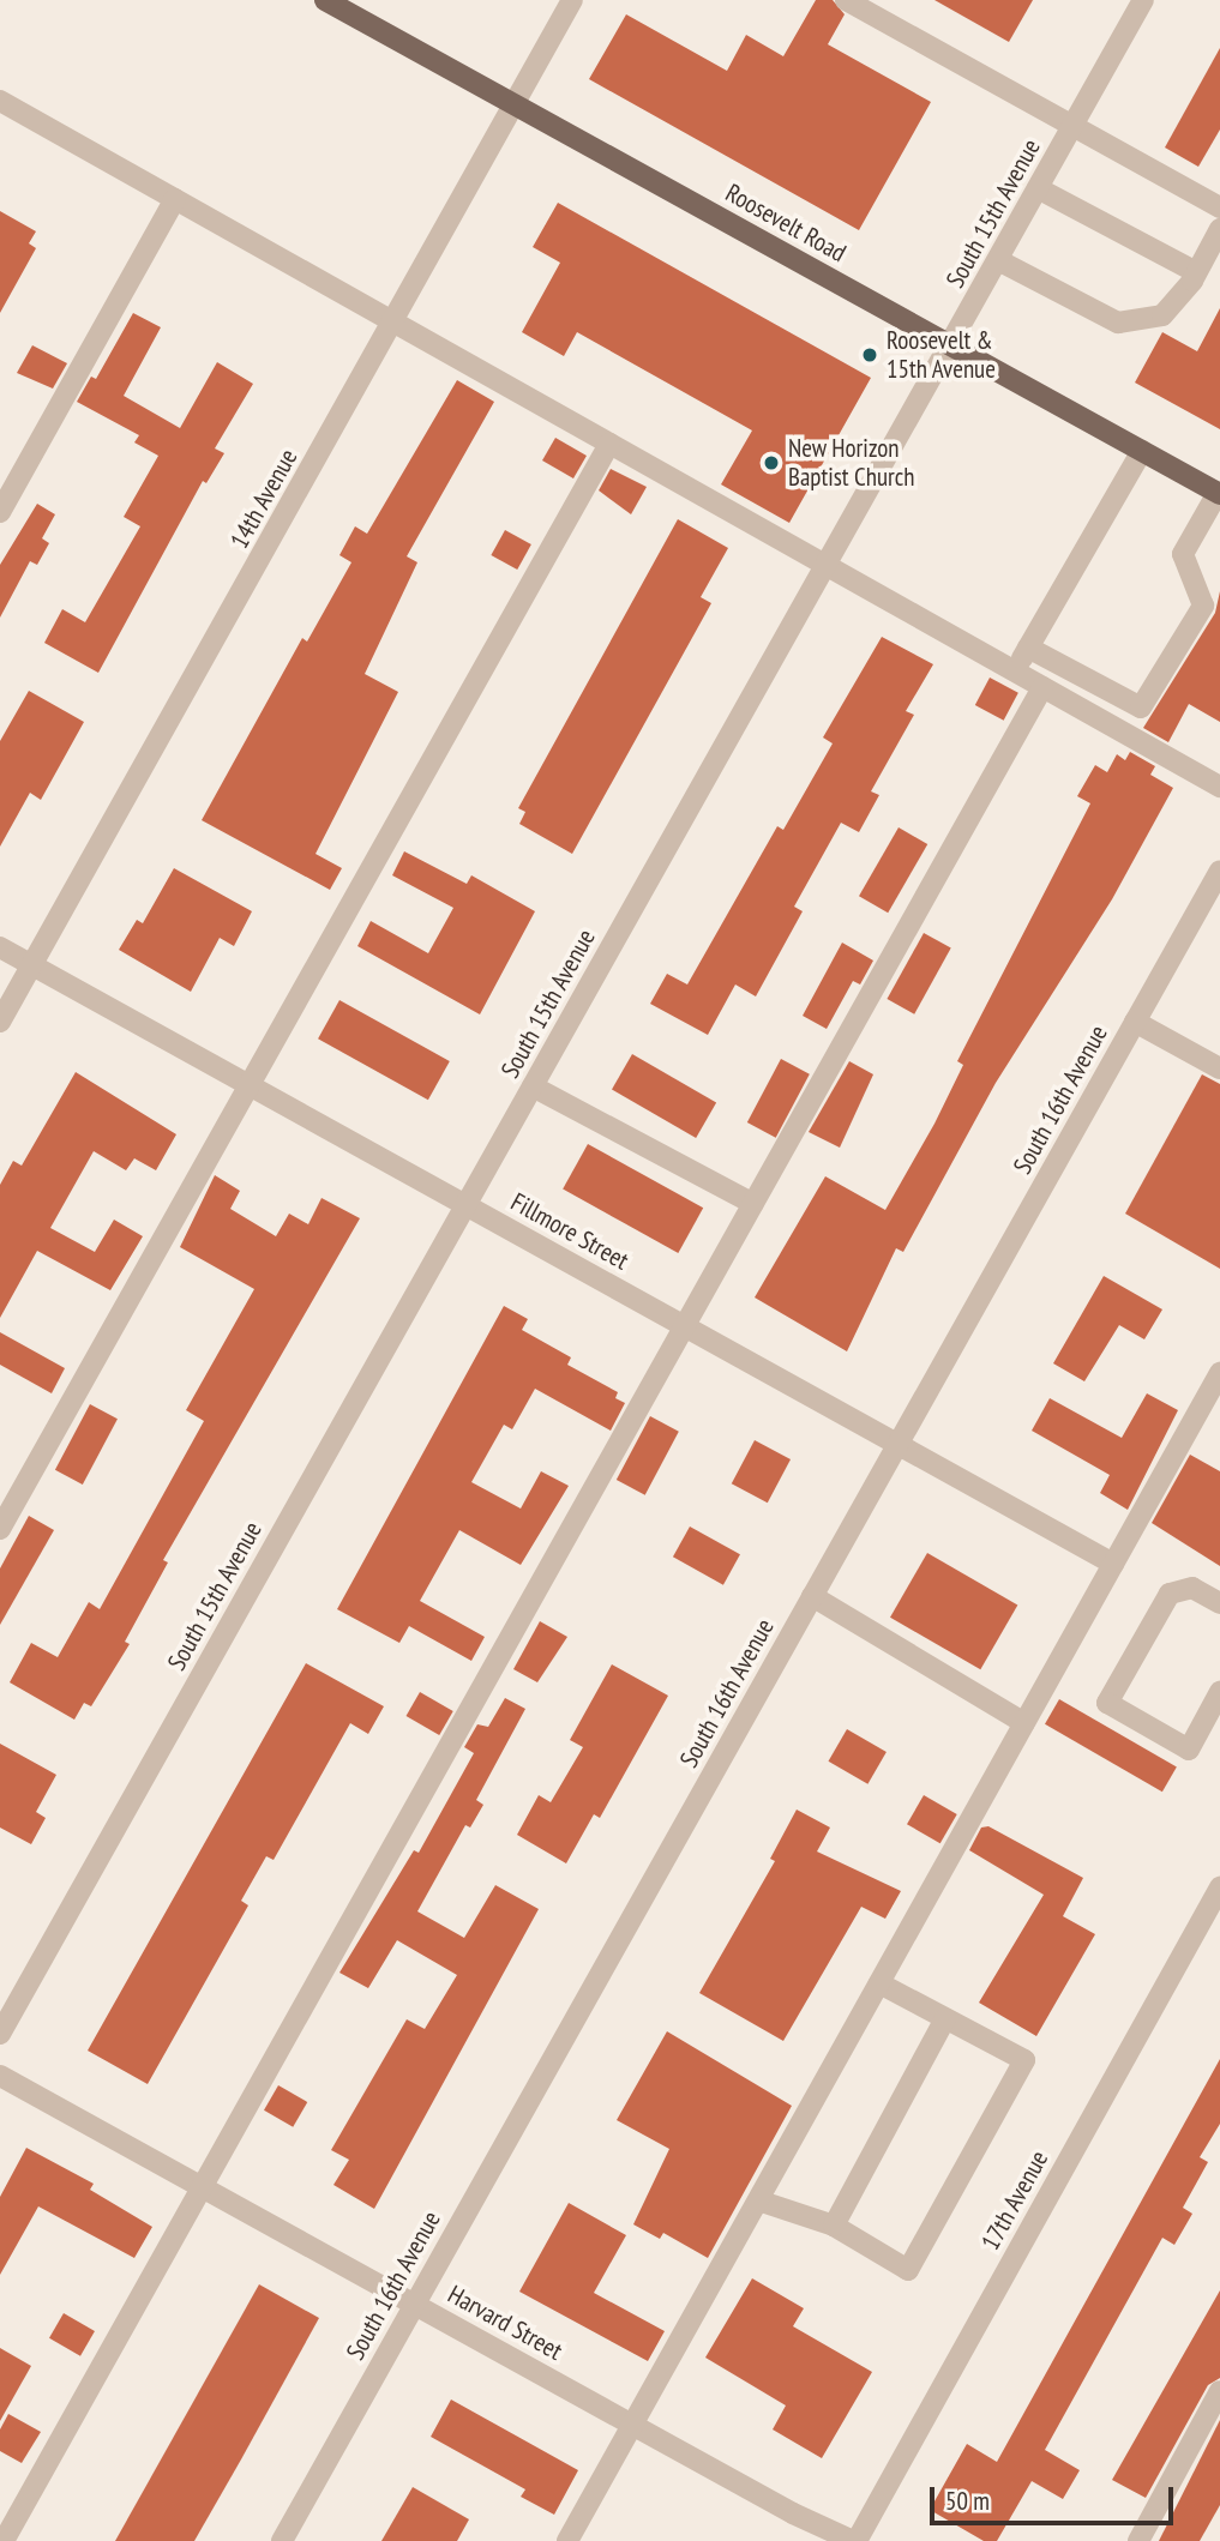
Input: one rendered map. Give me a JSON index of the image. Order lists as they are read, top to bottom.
{
  "streets": {
    "main road": ["Roosevelt Road"],
    "street": [
      "South 15th Avenue",
      "14th Avenue",
      "South 16th Avenue",
      "Fillmore Street",
      "17th Avenue",
      "Harvard Street"
    ]
  },
  "crossings": [
    ["South 15th Avenue", "Roosevelt Road"],
    ["South 15th Avenue", "Fillmore Street"],
    ["Roosevelt Road", "14th Avenue"],
    ["14th Avenue", "Fillmore Street"],
    ["South 16th Avenue", "Fillmore Street"],
    ["South 16th Avenue", "Harvard Street"],
    ["17th Avenue", "Harvard Street"]
  ],
  "places": ["Roosevelt & 15th Avenue", "New Horizon Baptist Church"],
  "scale_bar": "50 m"
}
